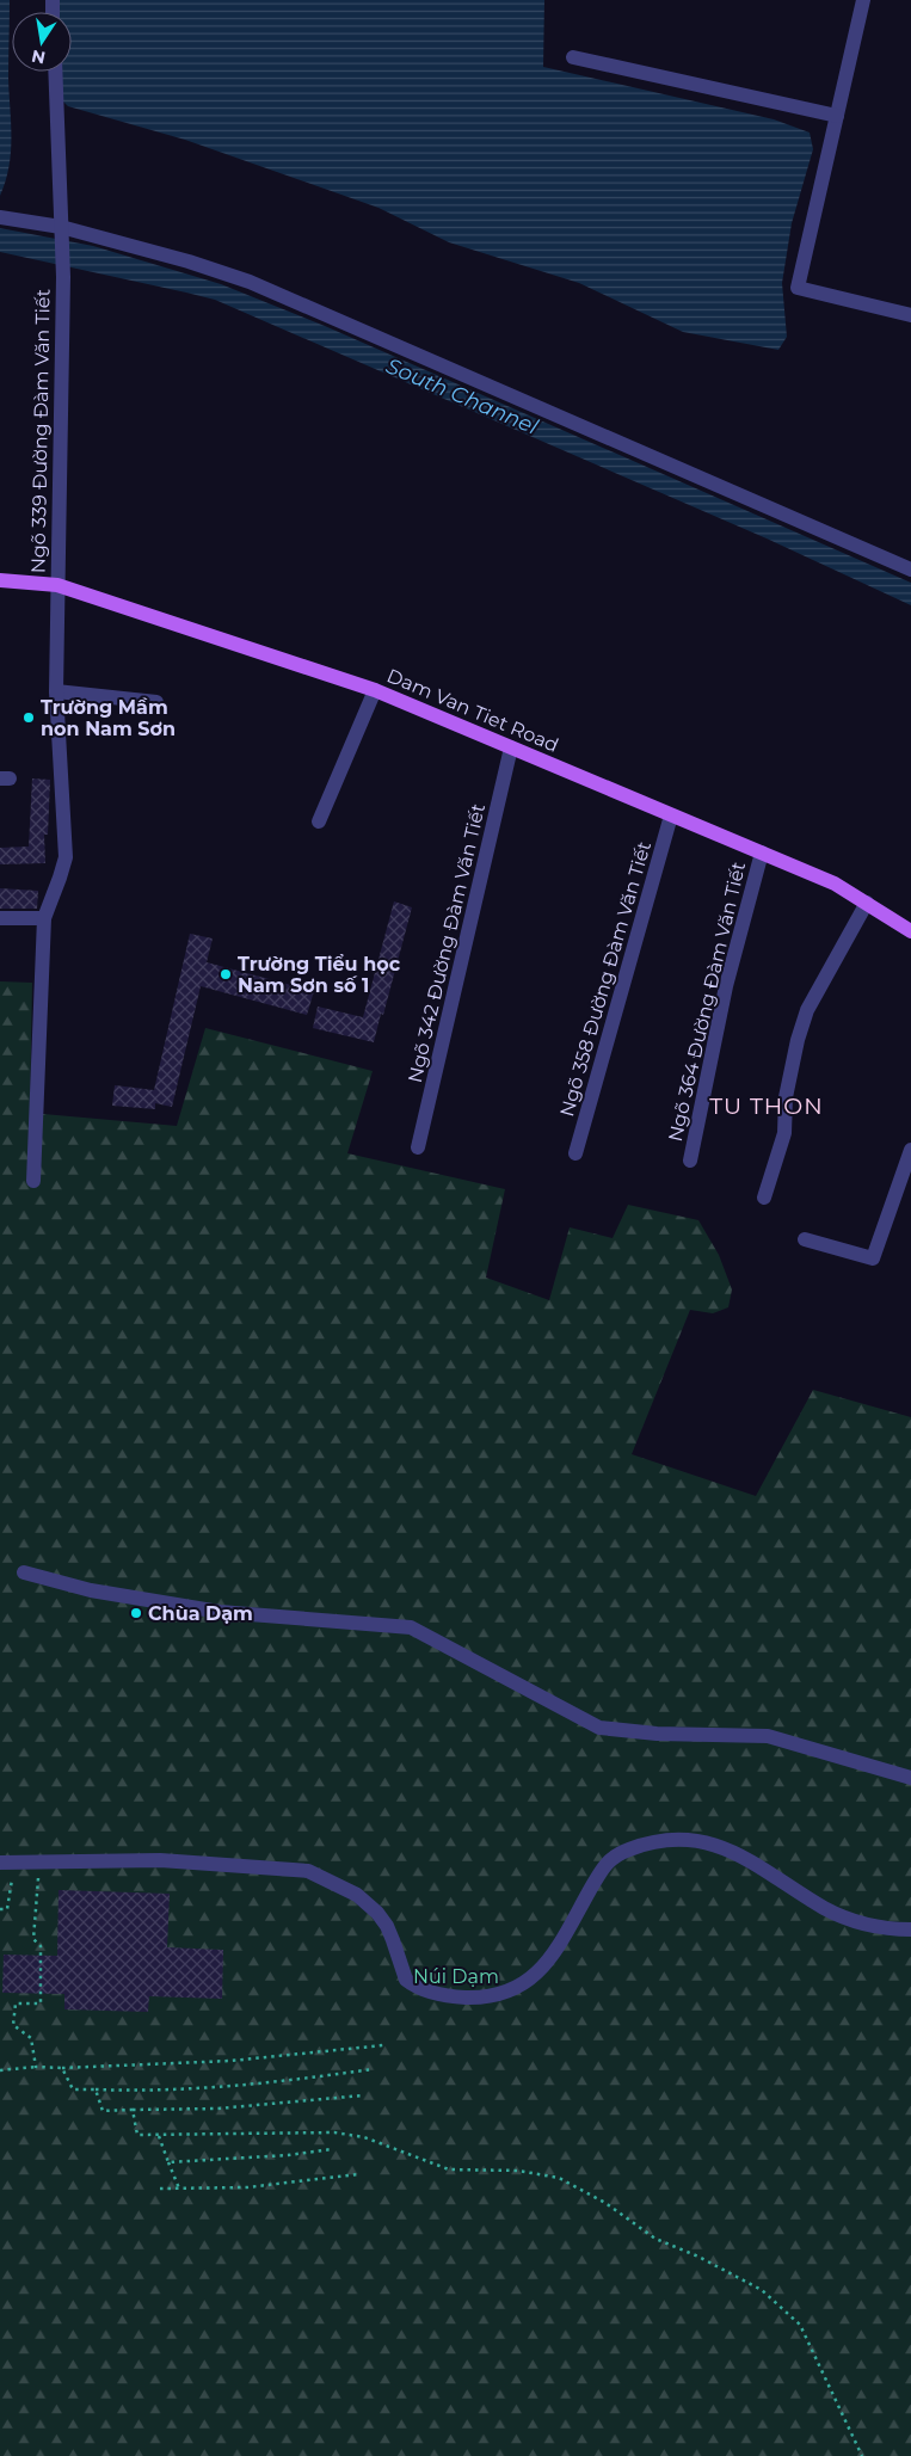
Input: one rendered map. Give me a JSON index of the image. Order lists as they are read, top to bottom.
{
  "streets": {
    "main road": ["Dam Van Tiet Road"],
    "street": [
      "Ngõ 339 Đường Đàm Văn Tiết",
      "Ngõ 342 Đường Đàm Văn Tiết",
      "Ngõ 358 Đường Đàm Văn Tiết",
      "Ngõ 364 Đường Đàm Văn Tiết"
    ]
  },
  "crossings": [
    ["Ngõ 339 Đường Đàm Văn Tiết", "Dam Van Tiet Road"],
    ["Dam Van Tiet Road", "Ngõ 342 Đường Đàm Văn Tiết"],
    ["Dam Van Tiet Road", "Ngõ 358 Đường Đàm Văn Tiết"],
    ["Dam Van Tiet Road", "Ngõ 364 Đường Đàm Văn Tiết"]
  ],
  "districts": ["TU THON"],
  "water": ["South Channel"],
  "parks": ["Núi Dạm"],
  "places": ["Trường Mầm non Nam Sơn", "Trường Tiểu học Nam Sơn số 1", "Chùa Dạm"],
  "north": "bottom"
}
